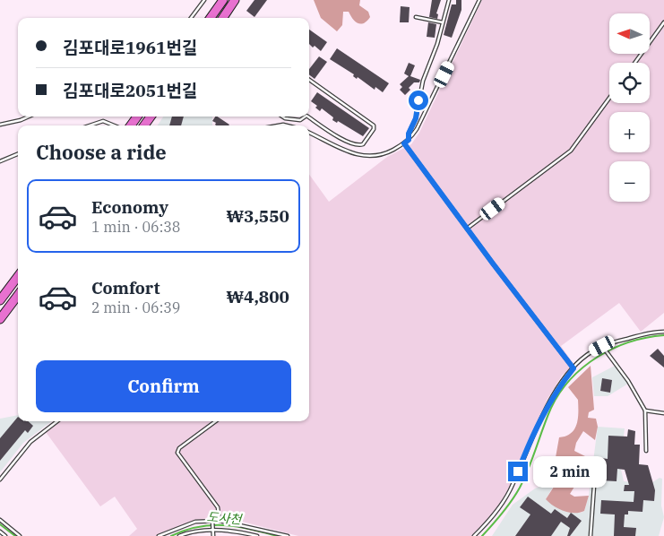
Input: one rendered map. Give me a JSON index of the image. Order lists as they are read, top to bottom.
{
  "water": ["도사천"],
  "north": "left",
  "page": {
    "map_buttons": ["+", "−"],
    "banner": ["김포대로1961번길", "김포대로2051번길"],
    "heading": "Choose a ride",
    "list": [
      {
        "name": "Economy",
        "note": "1 min · 06:38",
        "value": "₩3,550"
      },
      {
        "name": "Comfort",
        "note": "2 min · 06:39",
        "value": "₩4,800"
      }
    ],
    "buttons": "Confirm",
    "bubble": "2 min"
  }
}
